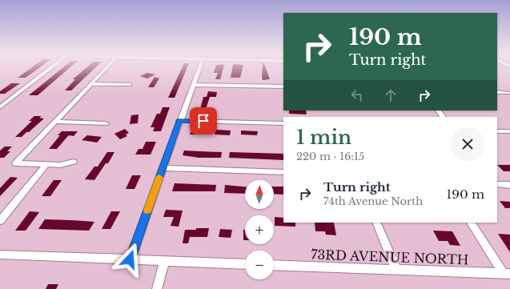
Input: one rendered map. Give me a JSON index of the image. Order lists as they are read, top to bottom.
{
  "streets": {
    "street": ["73RD AVENUE NORTH"]
  },
  "north": "top",
  "page": {
    "turn": ["190 m", "Turn right"],
    "heading": ["1 min", "220 m · 16:15"],
    "list": [
      {
        "name": "Turn right",
        "note": "74th Avenue North",
        "value": "190 m"
      }
    ],
    "map_buttons": ["+", "−"]
  }
}
